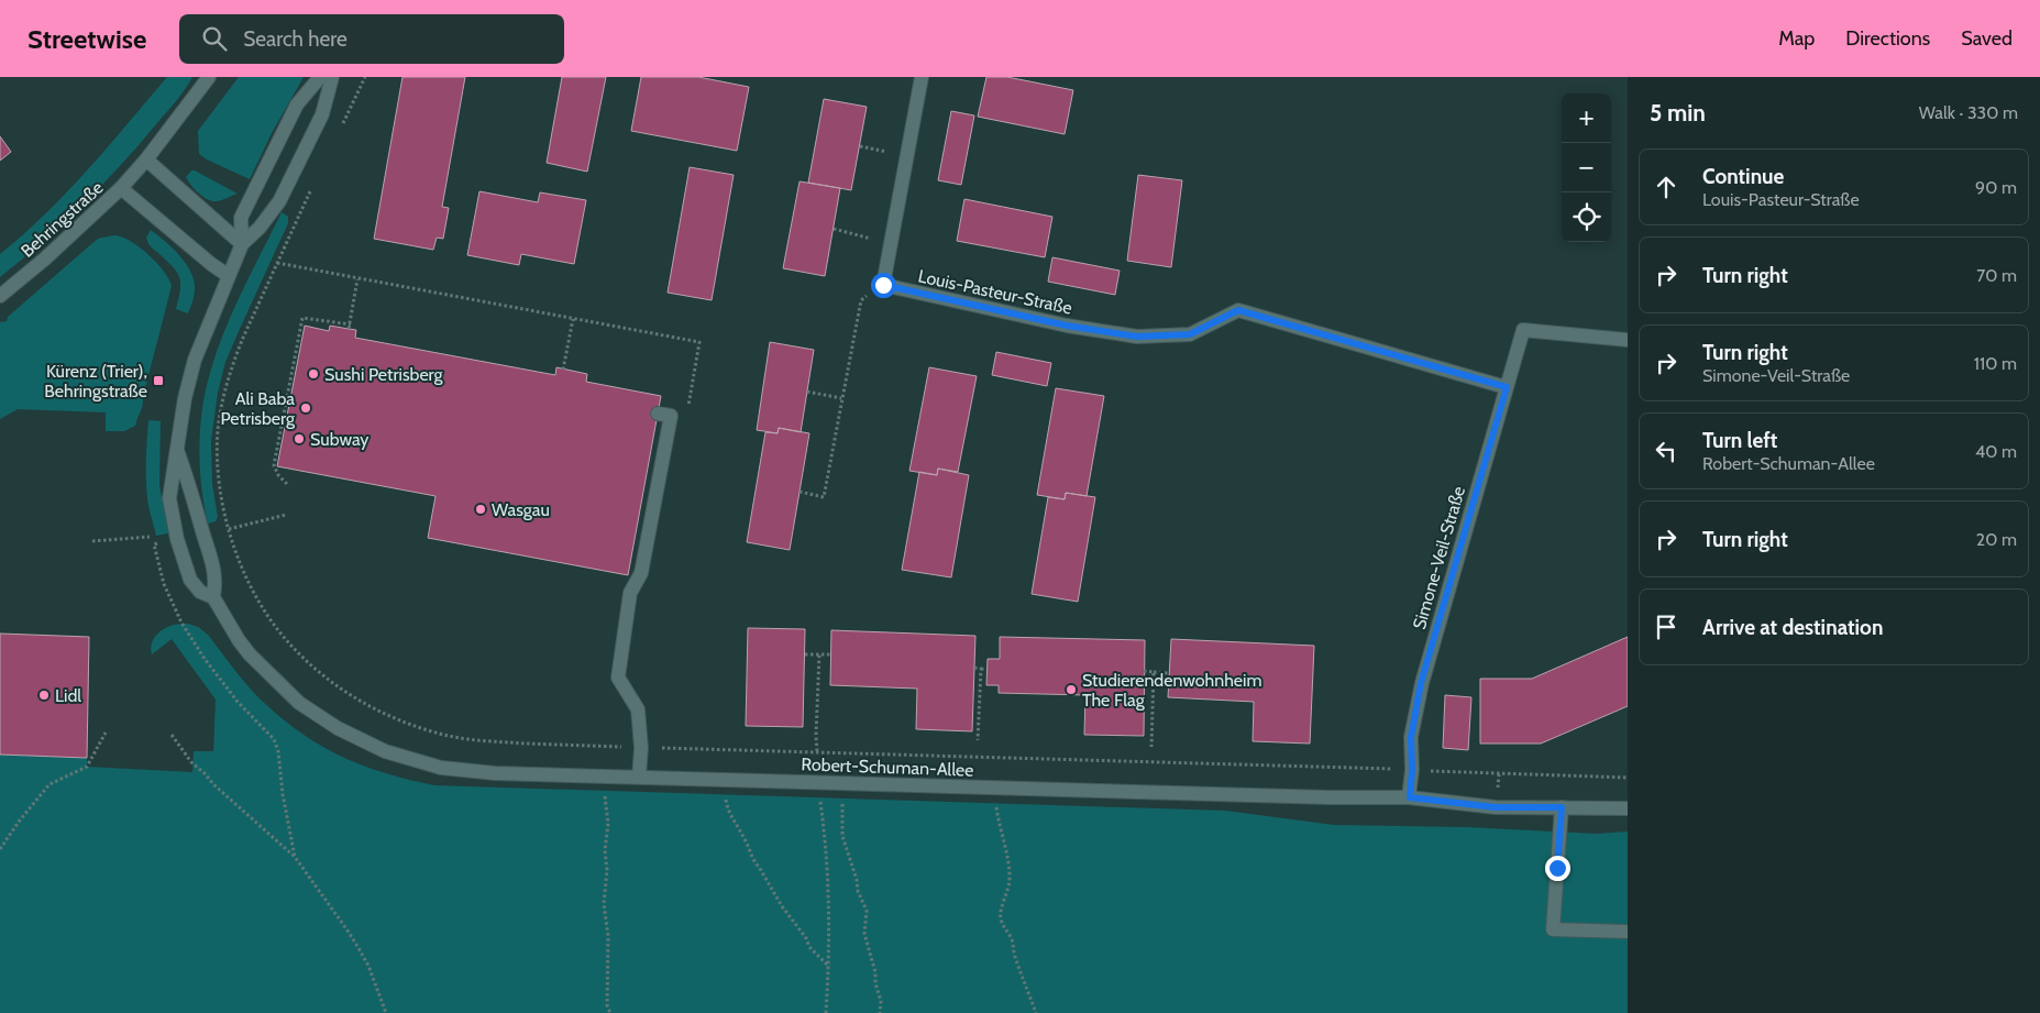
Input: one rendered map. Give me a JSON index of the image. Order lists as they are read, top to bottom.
{
  "streets": {
    "street": [
      "Behringstraße",
      "Louis-Pasteur-Straße",
      "Simone-Veil-Straße",
      "Robert-Schuman-Allee"
    ]
  },
  "crossings": [
    ["Behringstraße", "Robert-Schuman-Allee"],
    ["Louis-Pasteur-Straße", "Simone-Veil-Straße"],
    ["Simone-Veil-Straße", "Robert-Schuman-Allee"]
  ],
  "places": {
    "other": [
      "Sushi Petrisberg",
      "Ali Baba Petrisberg",
      "Subway",
      "Wasgau",
      "Studierendenwohnheim The Flag",
      "Lidl"
    ],
    "transit": ["Kürenz (Trier), Behringstraße"]
  },
  "page": {
    "header": "Streetwise",
    "search": "Search here",
    "nav": ["Map", "Directions", "Saved"],
    "heading": ["5 min", "Walk · 330 m"],
    "map_buttons": ["+", "−"],
    "list": [
      ["Continue", "Louis-Pasteur-Straße", "90 m"],
      ["Turn right", "70 m"],
      ["Turn right", "Simone-Veil-Straße", "110 m"],
      ["Turn left", "Robert-Schuman-Allee", "40 m"],
      ["Turn right", "20 m"],
      "Arrive at destination"
    ]
  }
}
